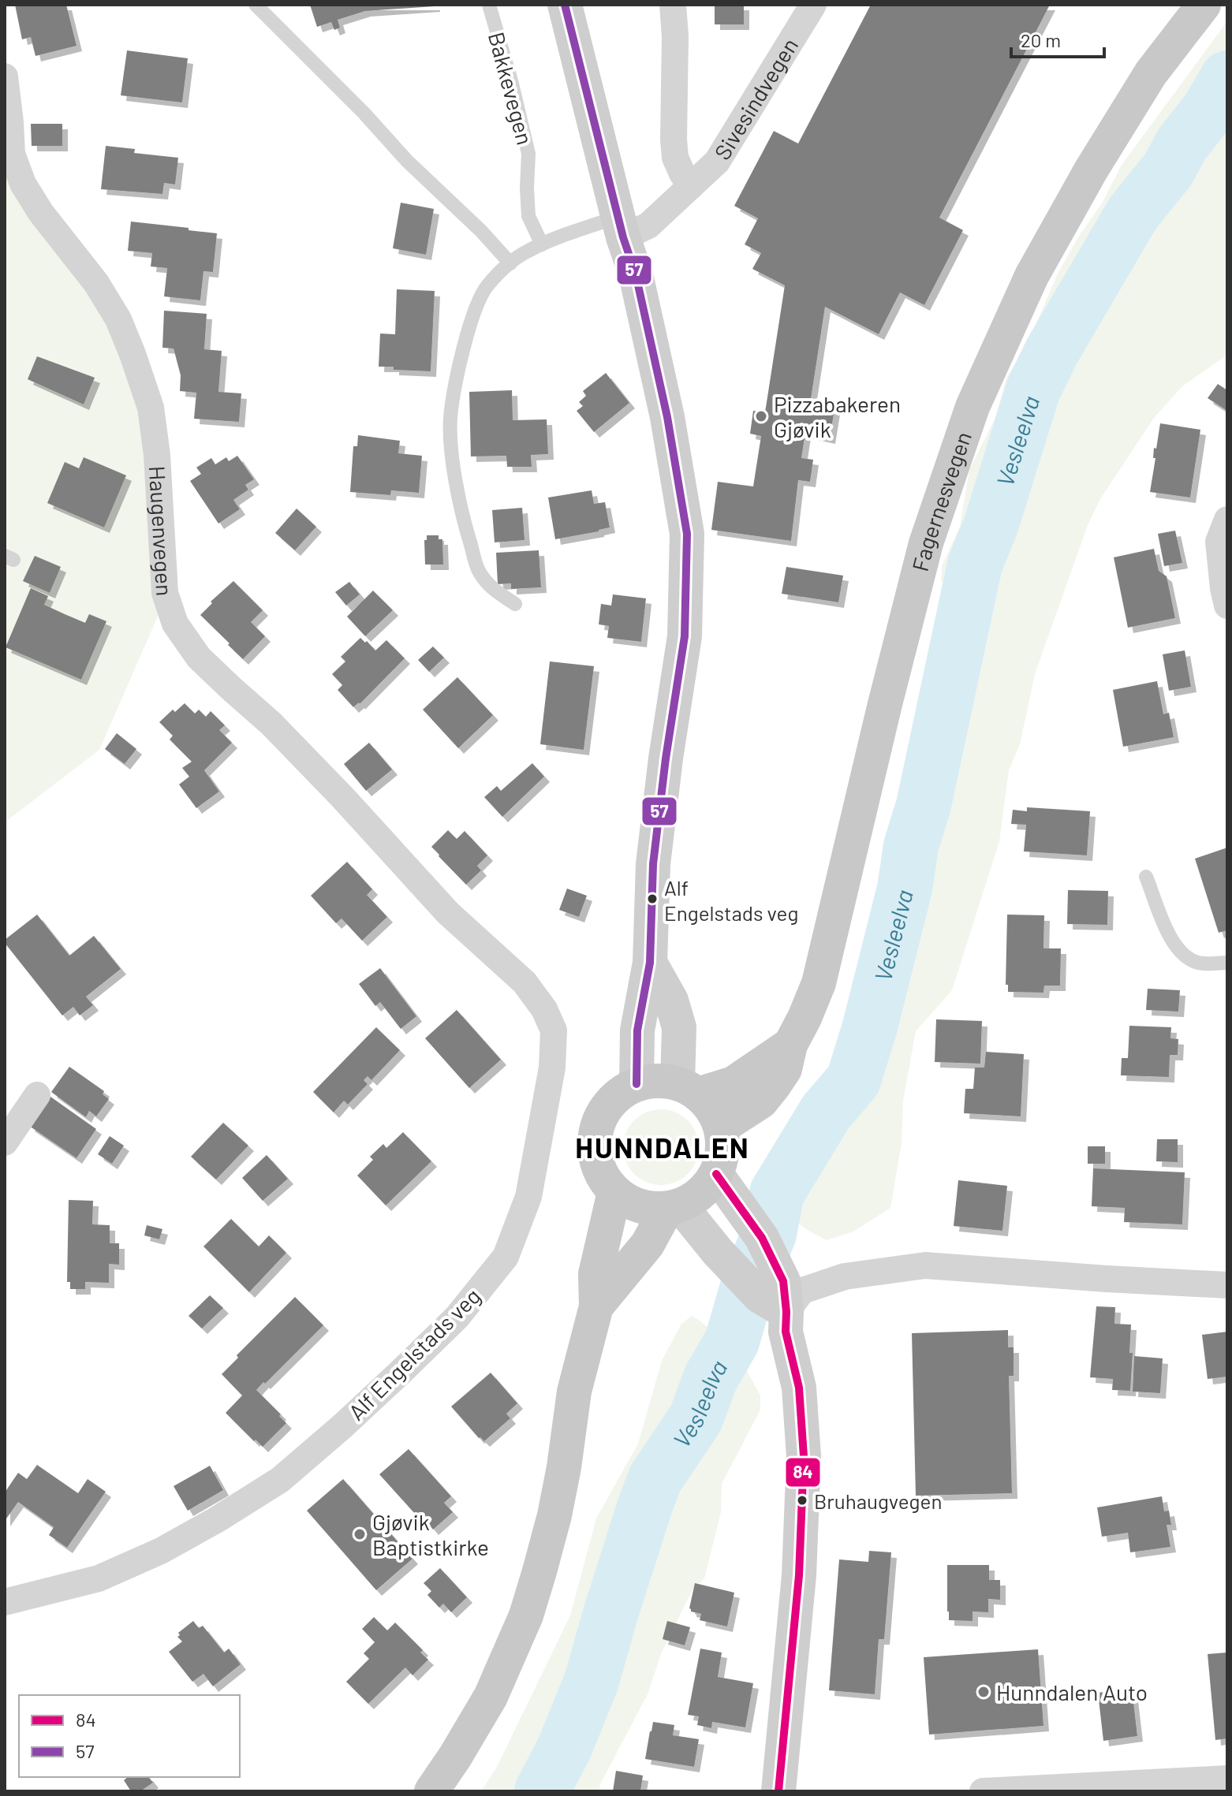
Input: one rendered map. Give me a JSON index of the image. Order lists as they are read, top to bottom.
{
  "streets": {
    "main road": ["Fagernesvegen"],
    "street": ["Sivesindvegen", "Haugenvegen", "Alf Engelstads veg"],
    "lane": ["Bakkevegen"]
  },
  "crossings": [
    ["Haugenvegen", "Alf Engelstads veg"]
  ],
  "districts": ["HUNNDALEN"],
  "water": ["Vesleelva"],
  "places": [
    "Pizzabakeren Gjøvik",
    "Alf Engelstads veg",
    "Bruhaugvegen",
    "Gjøvik Baptistkirke",
    "Hunndalen Auto"
  ],
  "lines": ["transit line 57", "transit line 84"],
  "legend": ["84", "57"],
  "scale_bar": "20 m"
}
